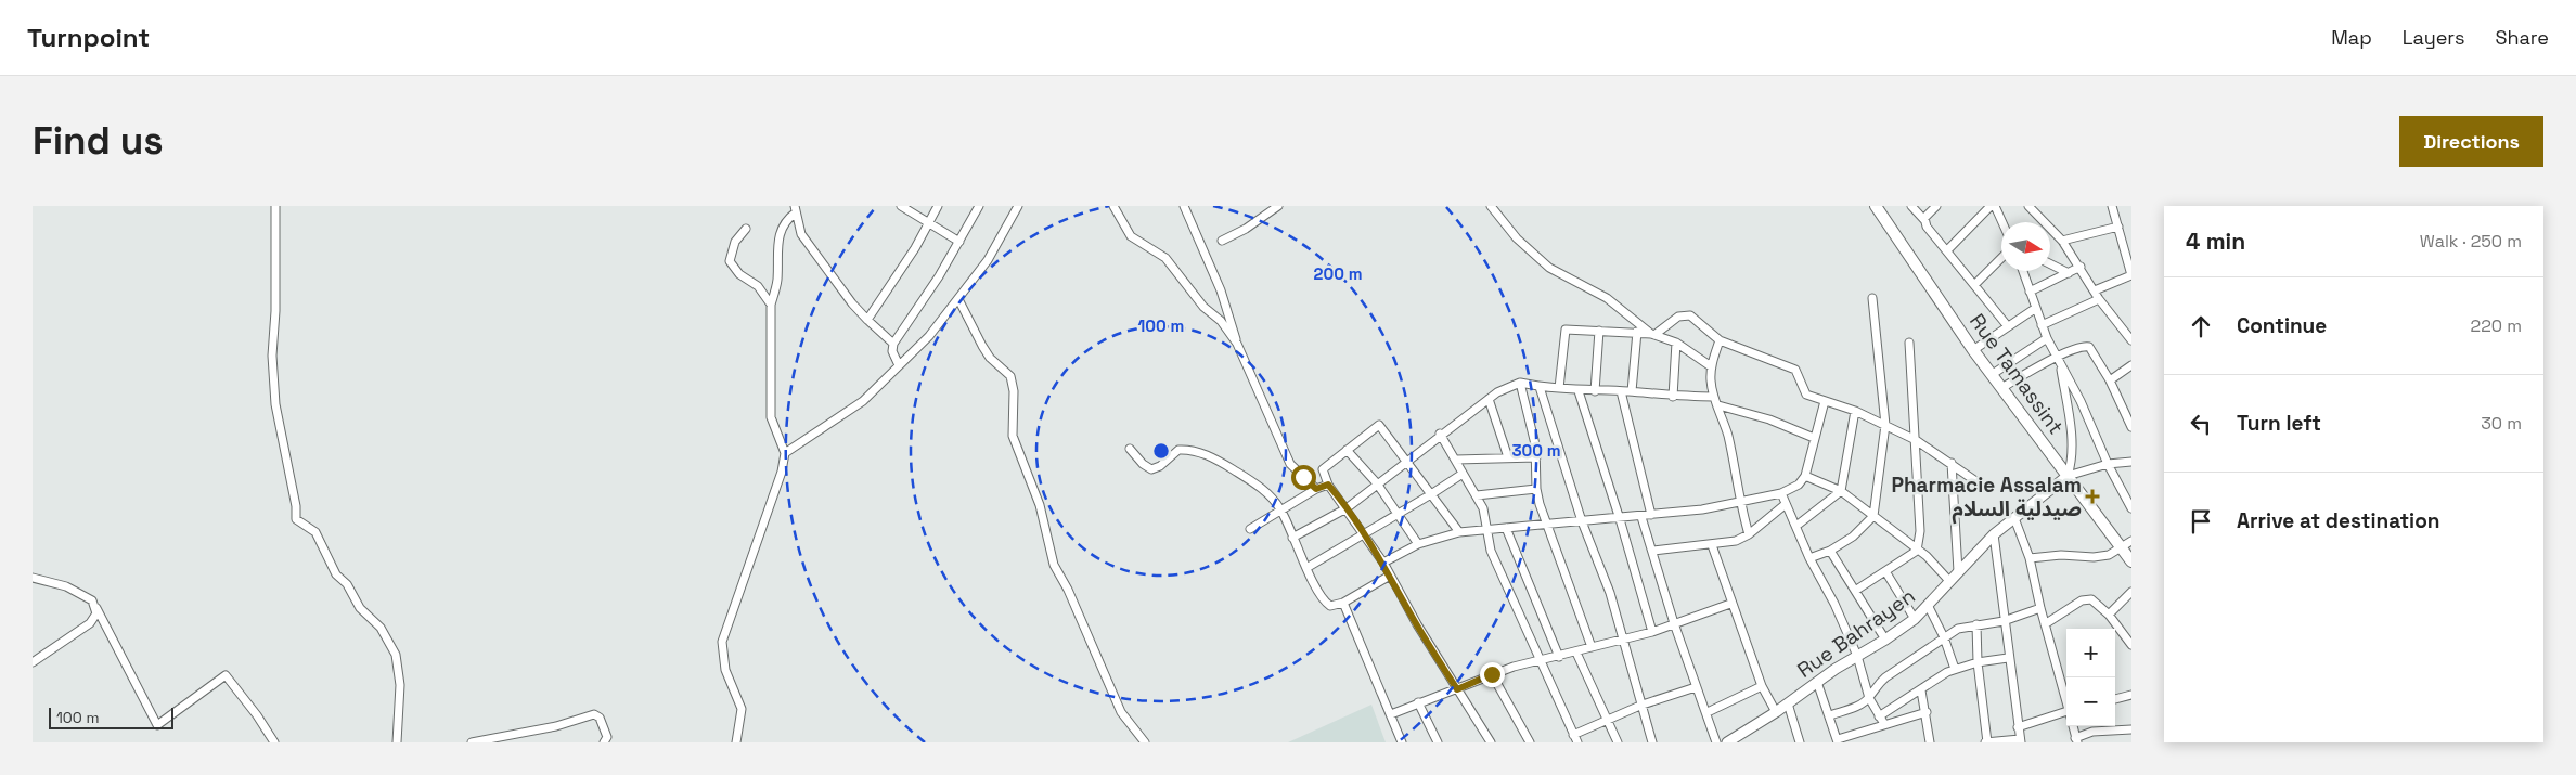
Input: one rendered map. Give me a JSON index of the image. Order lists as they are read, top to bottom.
{
  "streets": {
    "main road": ["Rue Tamassint"],
    "street": ["Rue Bahrayen"]
  },
  "crossings": [
    ["Rue Tamassint", "Rue Bahrayen"]
  ],
  "places": {
    "health": ["Pharmacie Assalam صيدلية السلام"]
  },
  "scale_bar": "100 m",
  "north": "right",
  "page": {
    "header": "Turnpoint",
    "nav": ["Map", "Layers", "Share"],
    "buttons": "Directions",
    "title": "Find us",
    "heading": ["4 min", "Walk · 250 m"],
    "list": [
      ["Continue", "220 m"],
      ["Turn left", "30 m"],
      "Arrive at destination"
    ],
    "map_buttons": ["+", "−"],
    "scale": "100 m"
  },
  "rings": ["200 m", "100 m", "300 m"]
}
